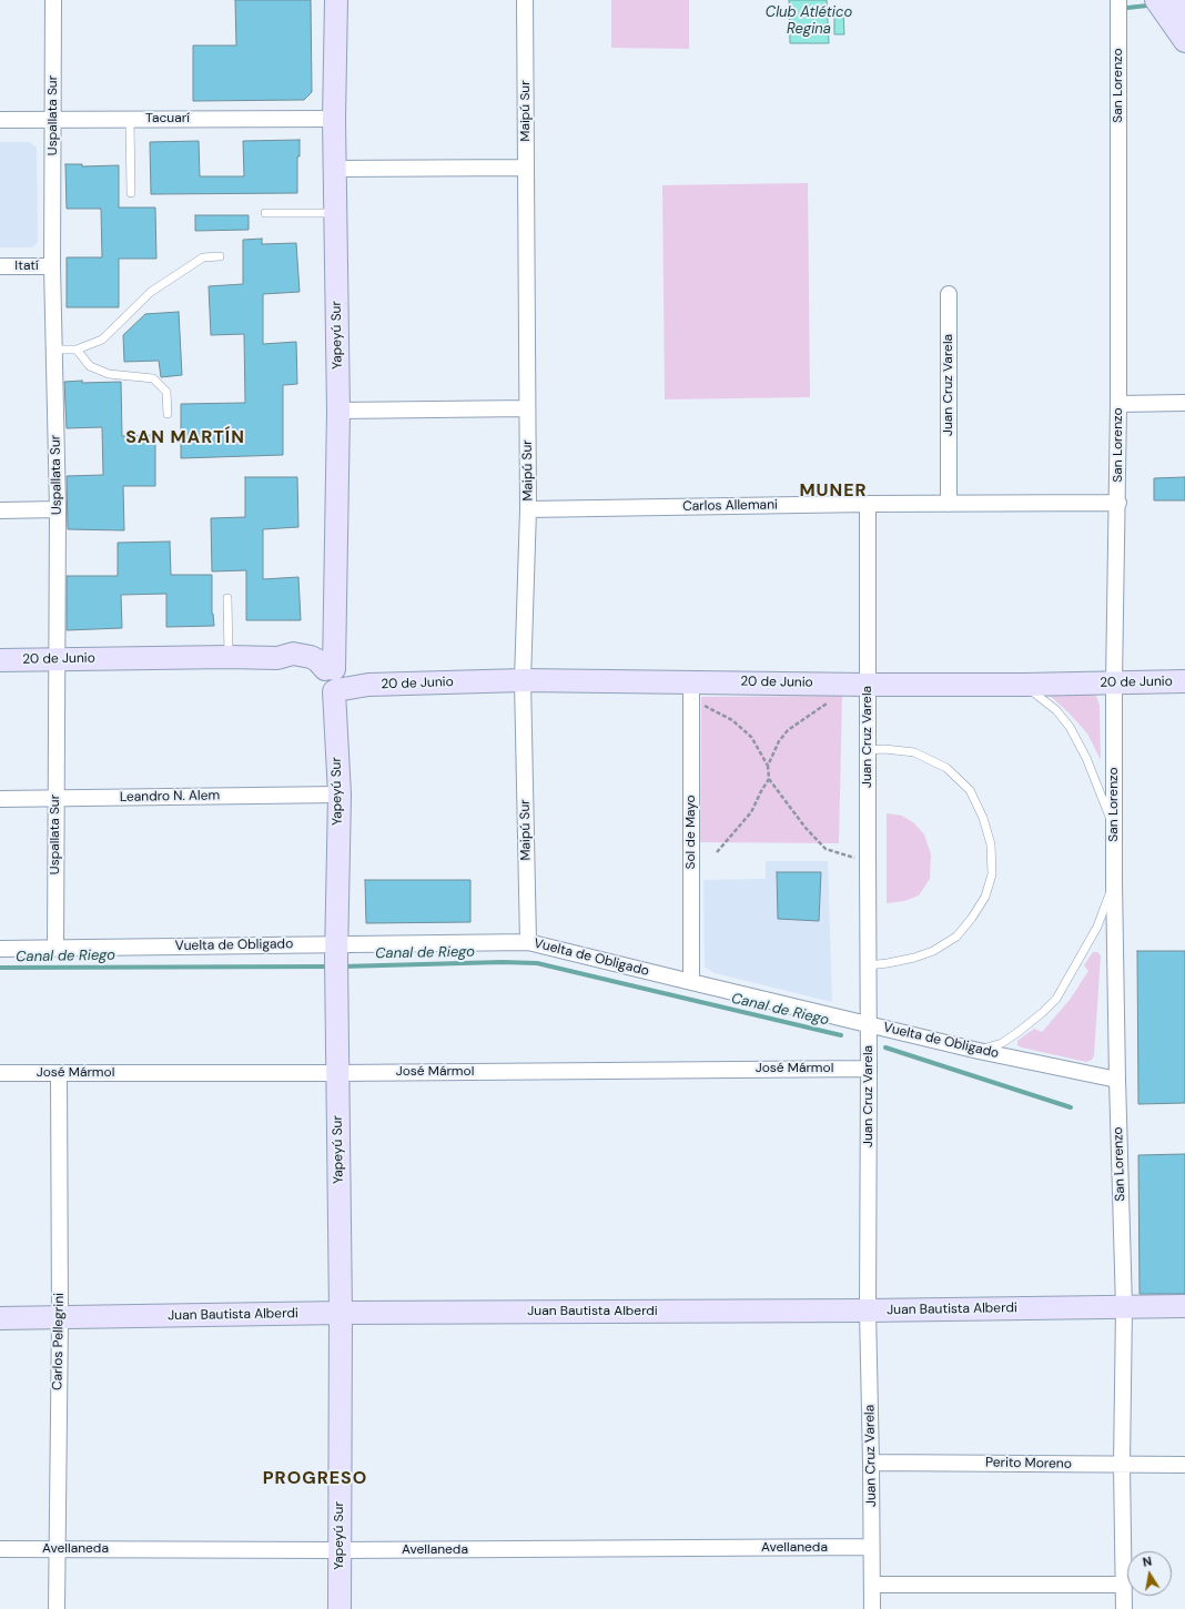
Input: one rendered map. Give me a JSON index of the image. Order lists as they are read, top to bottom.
{
  "streets": {
    "street": [
      "San Lorenzo",
      "Maipú Sur",
      "Uspallata Sur",
      "Tacuarí",
      "Itatí",
      "Yapeyú Sur",
      "Juan Cruz Varela",
      "Carlos Allemani",
      "20 de Junio",
      "Leandro N. Alem",
      "Sol de Mayo",
      "Vuelta de Obligado",
      "José Mármol",
      "Juan Bautista Alberdi",
      "Carlos Pellegrini",
      "Perito Moreno",
      "Avellaneda"
    ]
  },
  "crossings": [
    ["San Lorenzo", "Carlos Allemani"],
    ["San Lorenzo", "20 de Junio"],
    ["San Lorenzo", "Vuelta de Obligado"],
    ["San Lorenzo", "Juan Bautista Alberdi"],
    ["San Lorenzo", "Perito Moreno"],
    ["Maipú Sur", "Carlos Allemani"],
    ["Maipú Sur", "20 de Junio"],
    ["Maipú Sur", "Vuelta de Obligado"],
    ["Uspallata Sur", "Tacuarí"],
    ["Uspallata Sur", "Itatí"],
    ["Uspallata Sur", "20 de Junio"],
    ["Uspallata Sur", "Leandro N. Alem"],
    ["Uspallata Sur", "Vuelta de Obligado"],
    ["Tacuarí", "Yapeyú Sur"],
    ["Yapeyú Sur", "20 de Junio"],
    ["Yapeyú Sur", "Leandro N. Alem"],
    ["Yapeyú Sur", "Vuelta de Obligado"],
    ["Yapeyú Sur", "José Mármol"],
    ["Yapeyú Sur", "Juan Bautista Alberdi"],
    ["Yapeyú Sur", "Avellaneda"],
    ["Juan Cruz Varela", "Carlos Allemani"],
    ["Juan Cruz Varela", "20 de Junio"],
    ["Juan Cruz Varela", "Vuelta de Obligado"],
    ["Juan Cruz Varela", "José Mármol"],
    ["Juan Cruz Varela", "Juan Bautista Alberdi"],
    ["Juan Cruz Varela", "Perito Moreno"],
    ["Juan Cruz Varela", "Avellaneda"],
    ["20 de Junio", "Sol de Mayo"],
    ["Sol de Mayo", "Vuelta de Obligado"],
    ["José Mármol", "Carlos Pellegrini"],
    ["Juan Bautista Alberdi", "Carlos Pellegrini"],
    ["Carlos Pellegrini", "Avellaneda"]
  ],
  "districts": ["SAN MARTÍN", "MUNER", "PROGRESO"],
  "water": ["Club Atlético Regina", "Canal de Riego"],
  "north": "top"
}
